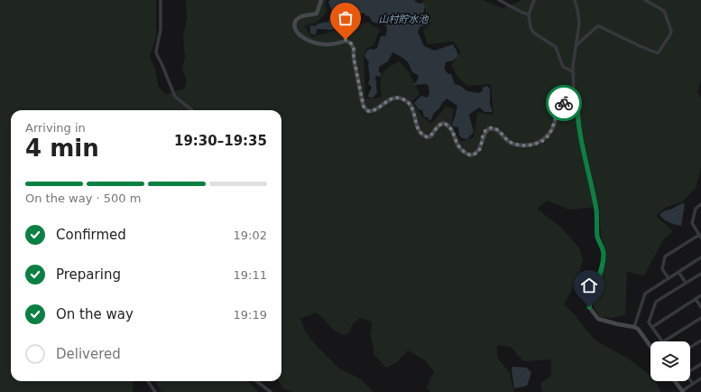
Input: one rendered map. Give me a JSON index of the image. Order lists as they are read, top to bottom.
{
  "water": ["山村貯水池"],
  "page": {
    "heading": ["4 min", "Arriving in", "19:30–19:35"],
    "bar": "On the way · 500 m",
    "list": [
      ["Confirmed", "19:02"],
      ["Preparing", "19:11"],
      ["On the way", "19:19"],
      "Delivered"
    ]
  }
}
